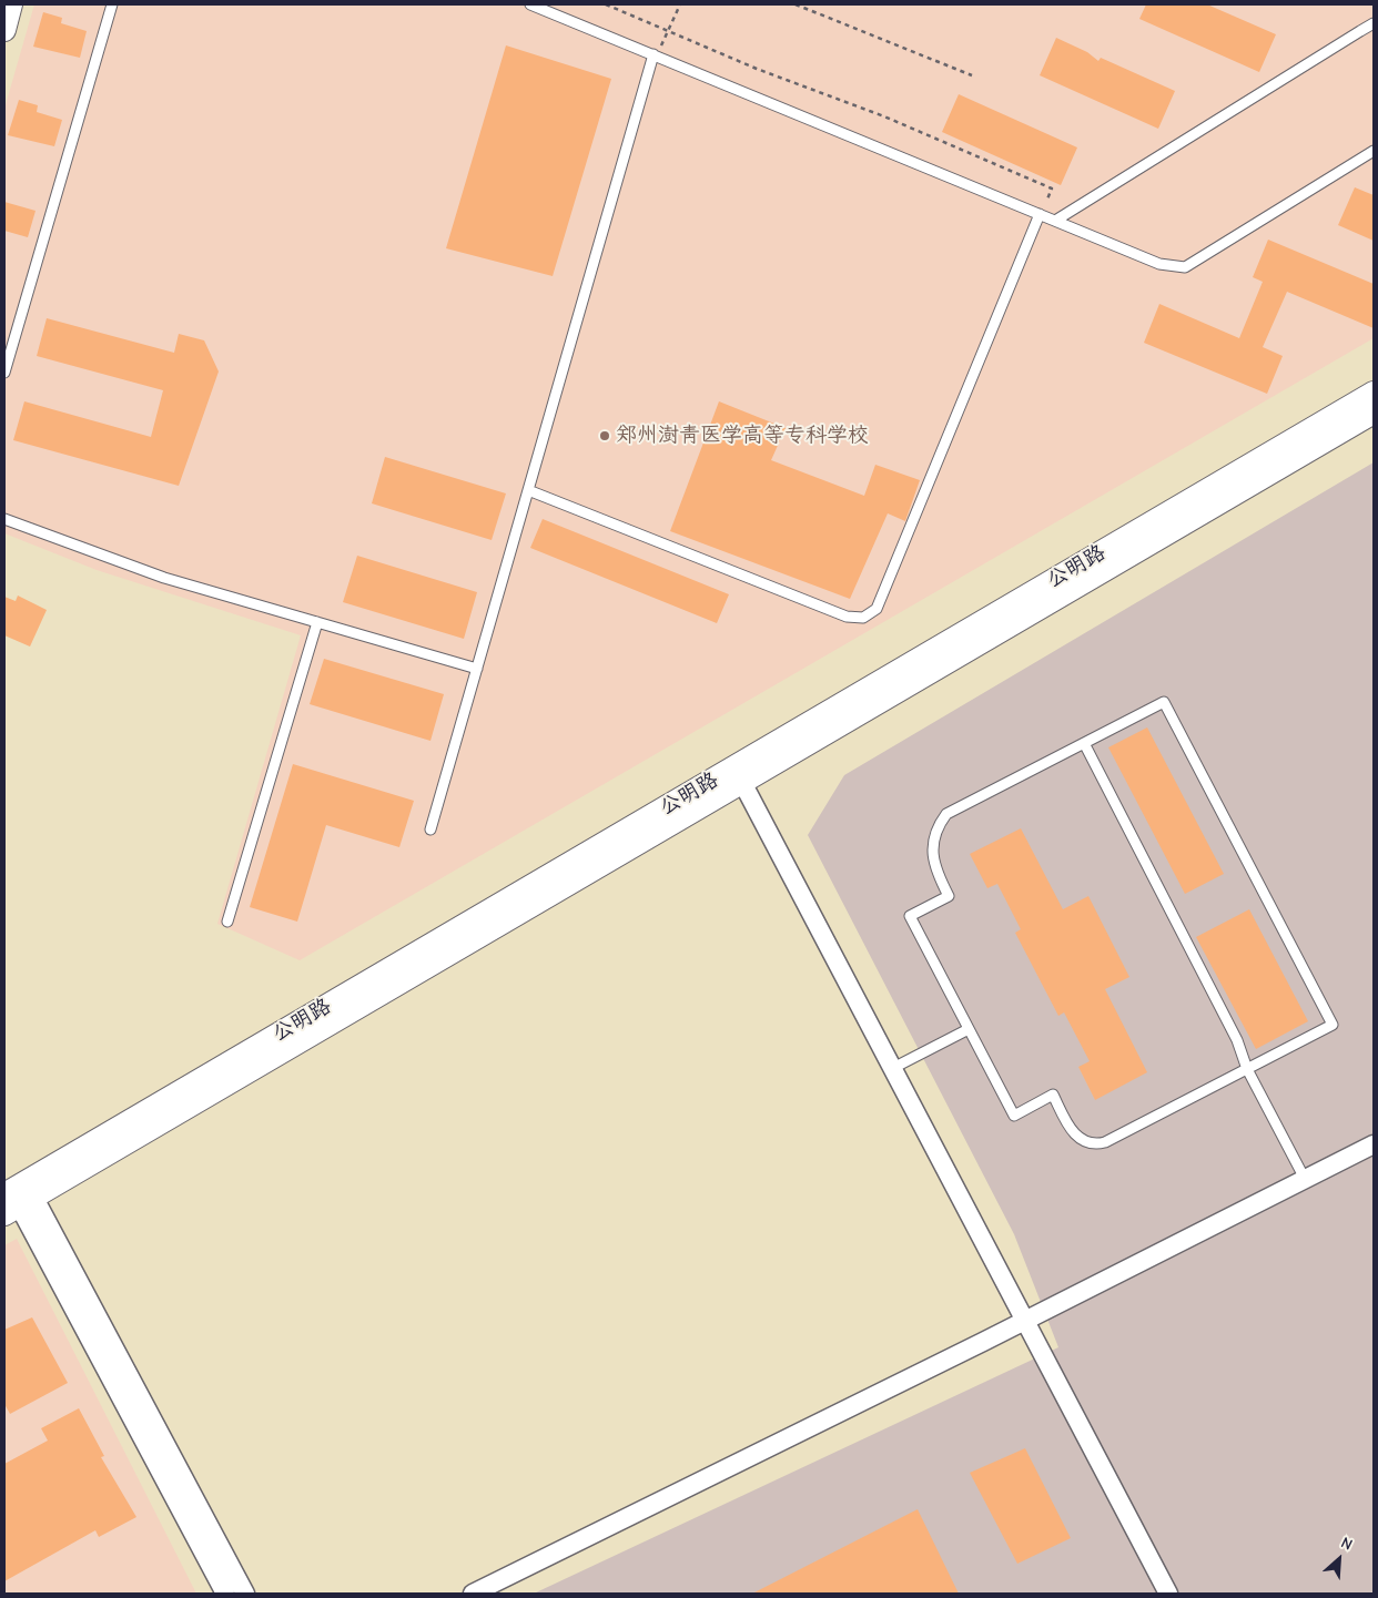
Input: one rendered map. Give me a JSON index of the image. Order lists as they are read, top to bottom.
{
  "streets": {
    "street": ["公明路"]
  },
  "places": ["郑州澍青医学高等专科学校"],
  "north": "top right"
}
